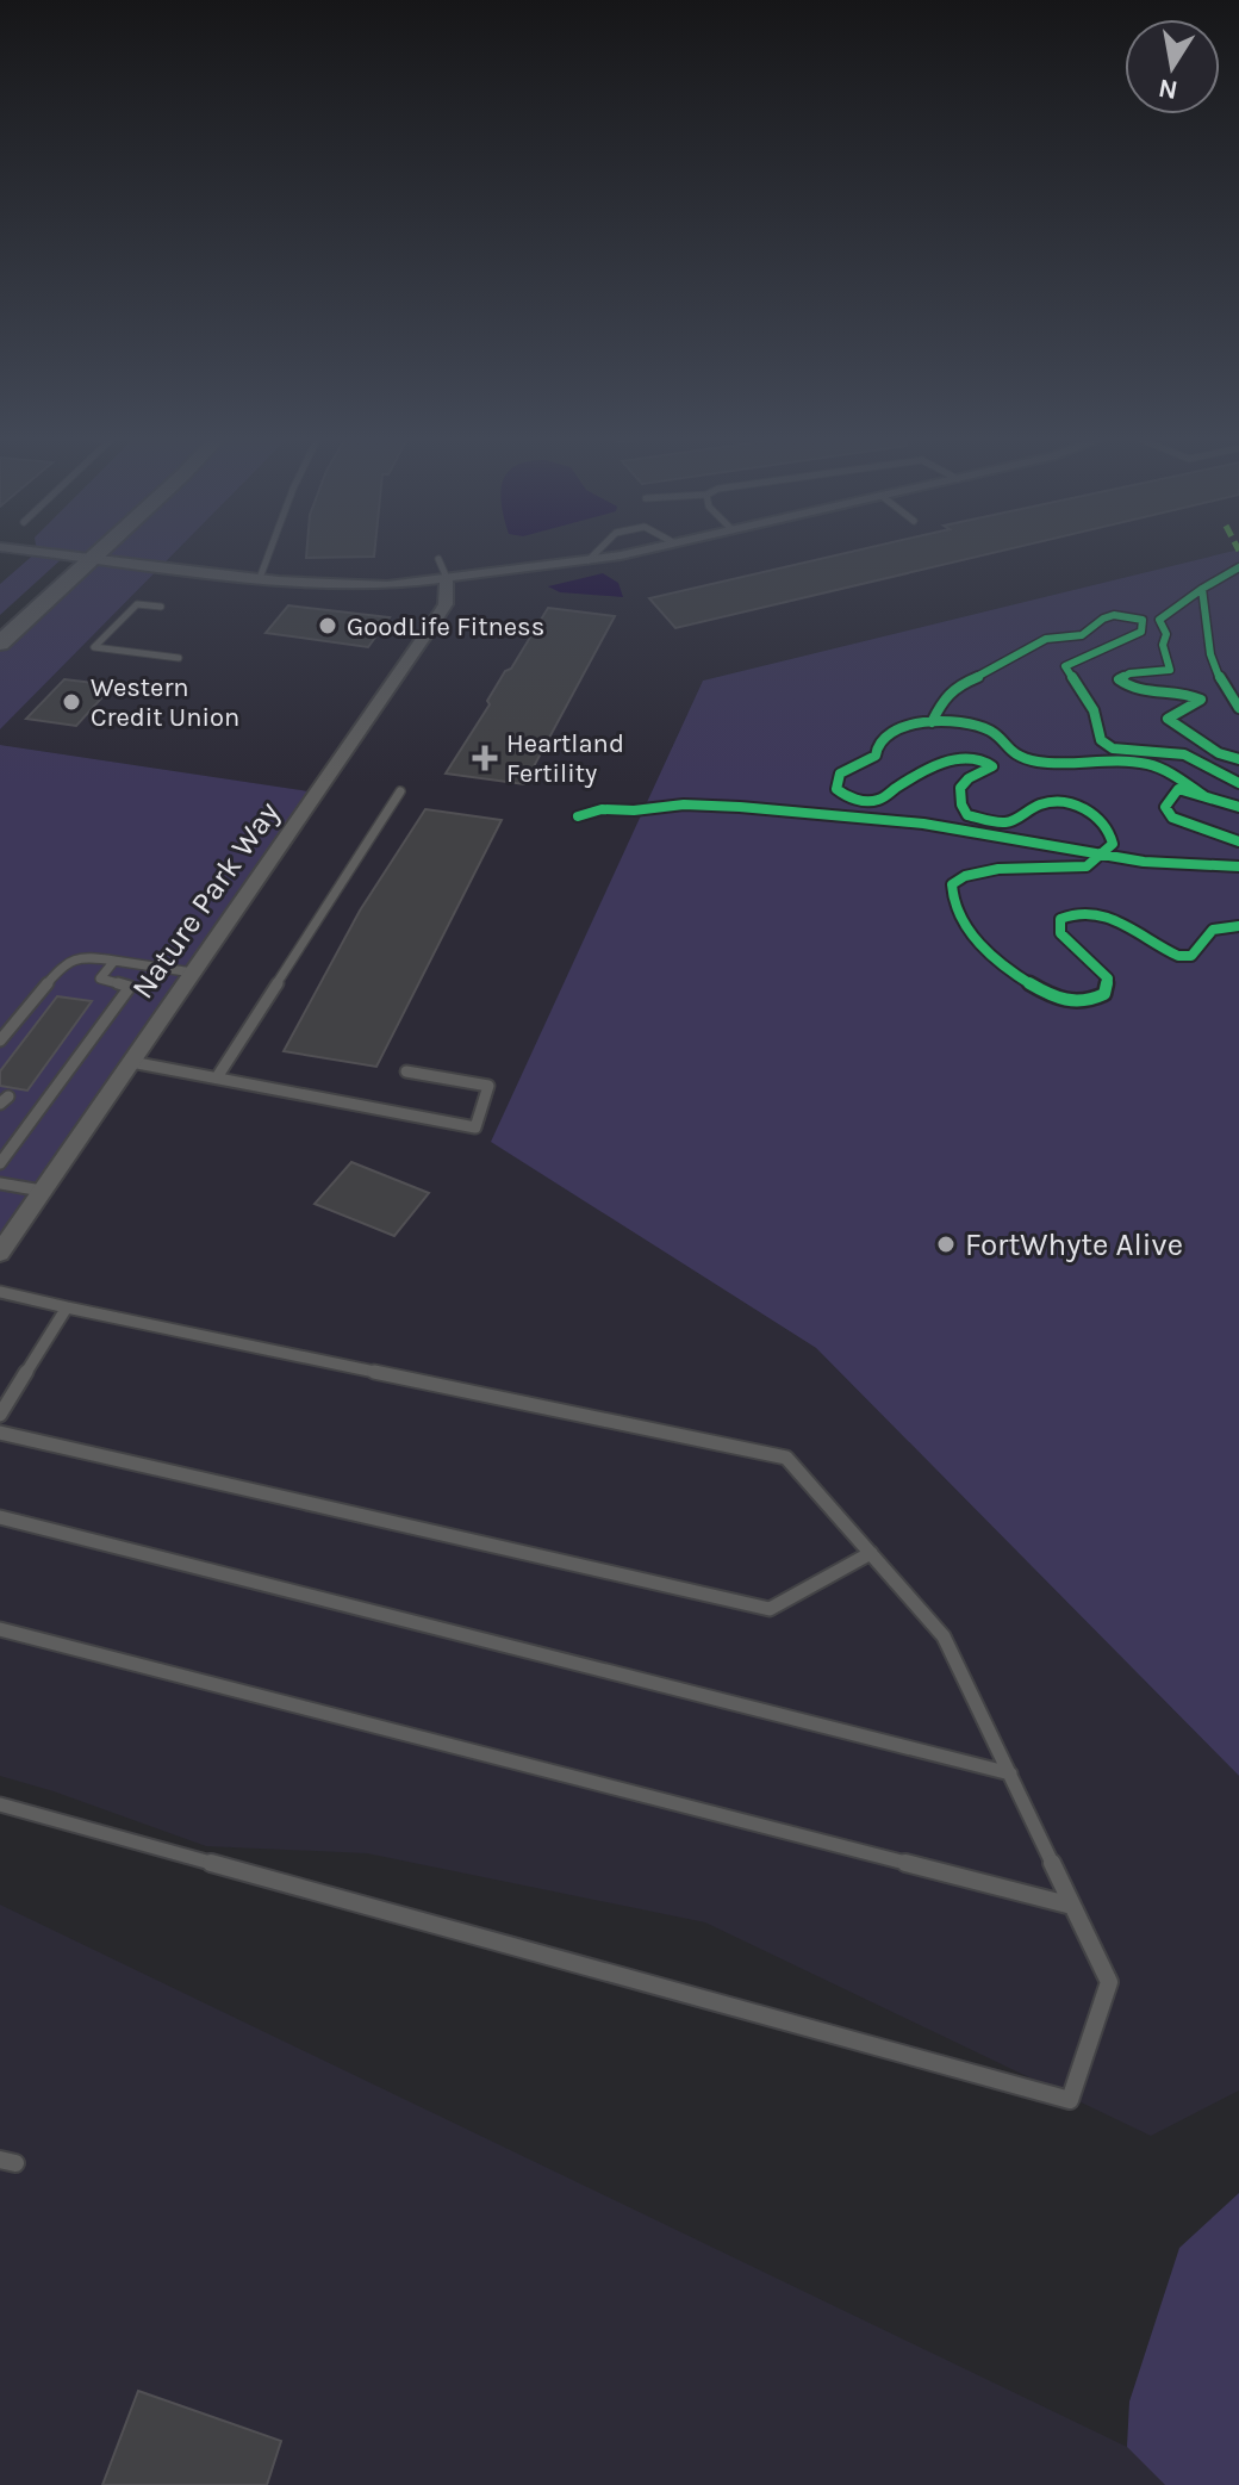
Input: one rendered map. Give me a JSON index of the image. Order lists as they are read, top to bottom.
{
  "streets": {
    "street": ["Nature Park Way"]
  },
  "places": {
    "other": ["GoodLife Fitness", "Western Credit Union", "FortWhyte Alive"],
    "health": ["Heartland Fertility"]
  },
  "north": "bottom"
}
